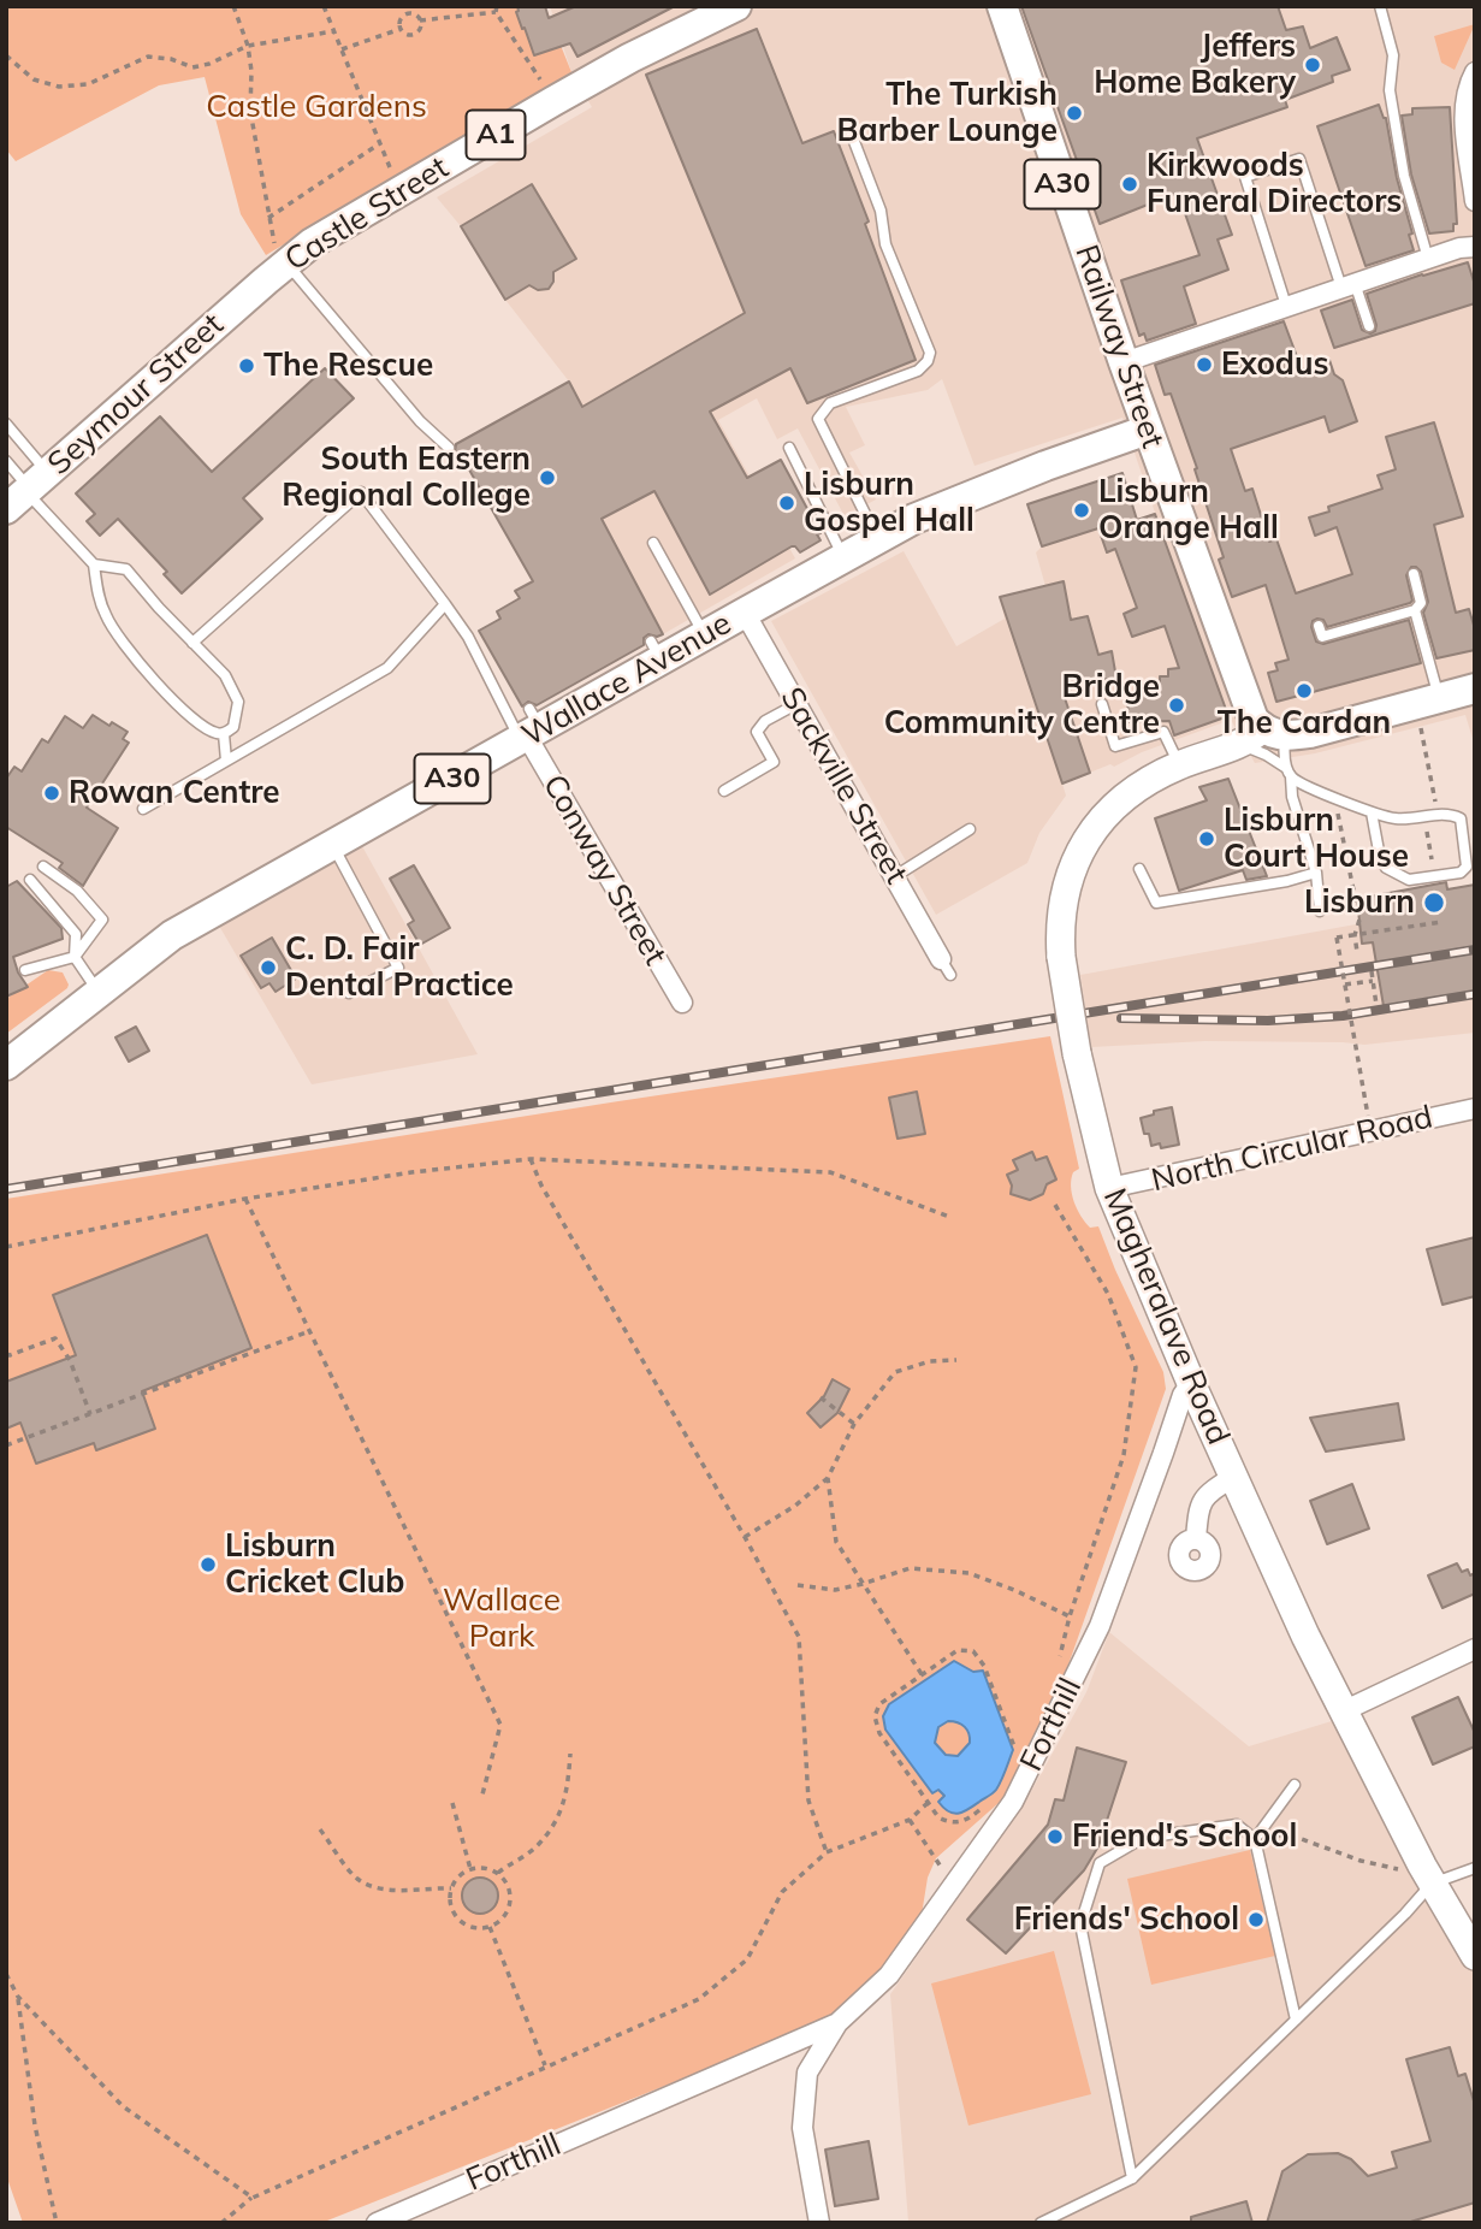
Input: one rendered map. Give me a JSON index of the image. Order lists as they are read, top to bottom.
{
  "streets": {
    "main road": [
      "A1",
      "A30",
      "Castle Street",
      "Railway Street",
      "Seymour Street",
      "Wallace Avenue"
    ],
    "street": [
      "Sackville Street",
      "Conway Street",
      "North Circular Road",
      "Magheralave Road",
      "Forthill"
    ]
  },
  "crossings": [
    ["Castle Street", "Seymour Street"],
    ["Railway Street", "Wallace Avenue"],
    ["Railway Street", "Magheralave Road"],
    ["Wallace Avenue", "Sackville Street"],
    ["Wallace Avenue", "Conway Street"],
    ["North Circular Road", "Magheralave Road"],
    ["Magheralave Road", "Forthill"]
  ],
  "parks": ["Castle Gardens", "Wallace Park"],
  "places": [
    "Jeffers Home Bakery",
    "The Turkish Barber Lounge",
    "Kirkwoods Funeral Directors",
    "Exodus",
    "The Rescue",
    "South Eastern Regional College",
    "Lisburn Gospel Hall",
    "Lisburn Orange Hall",
    "The Cardan",
    "Bridge Community Centre",
    "Rowan Centre",
    "Lisburn Court House",
    "Lisburn",
    "C. D. Fair Dental Practice",
    "Lisburn Cricket Club",
    "Friend's School",
    "Friends' School"
  ]
}
